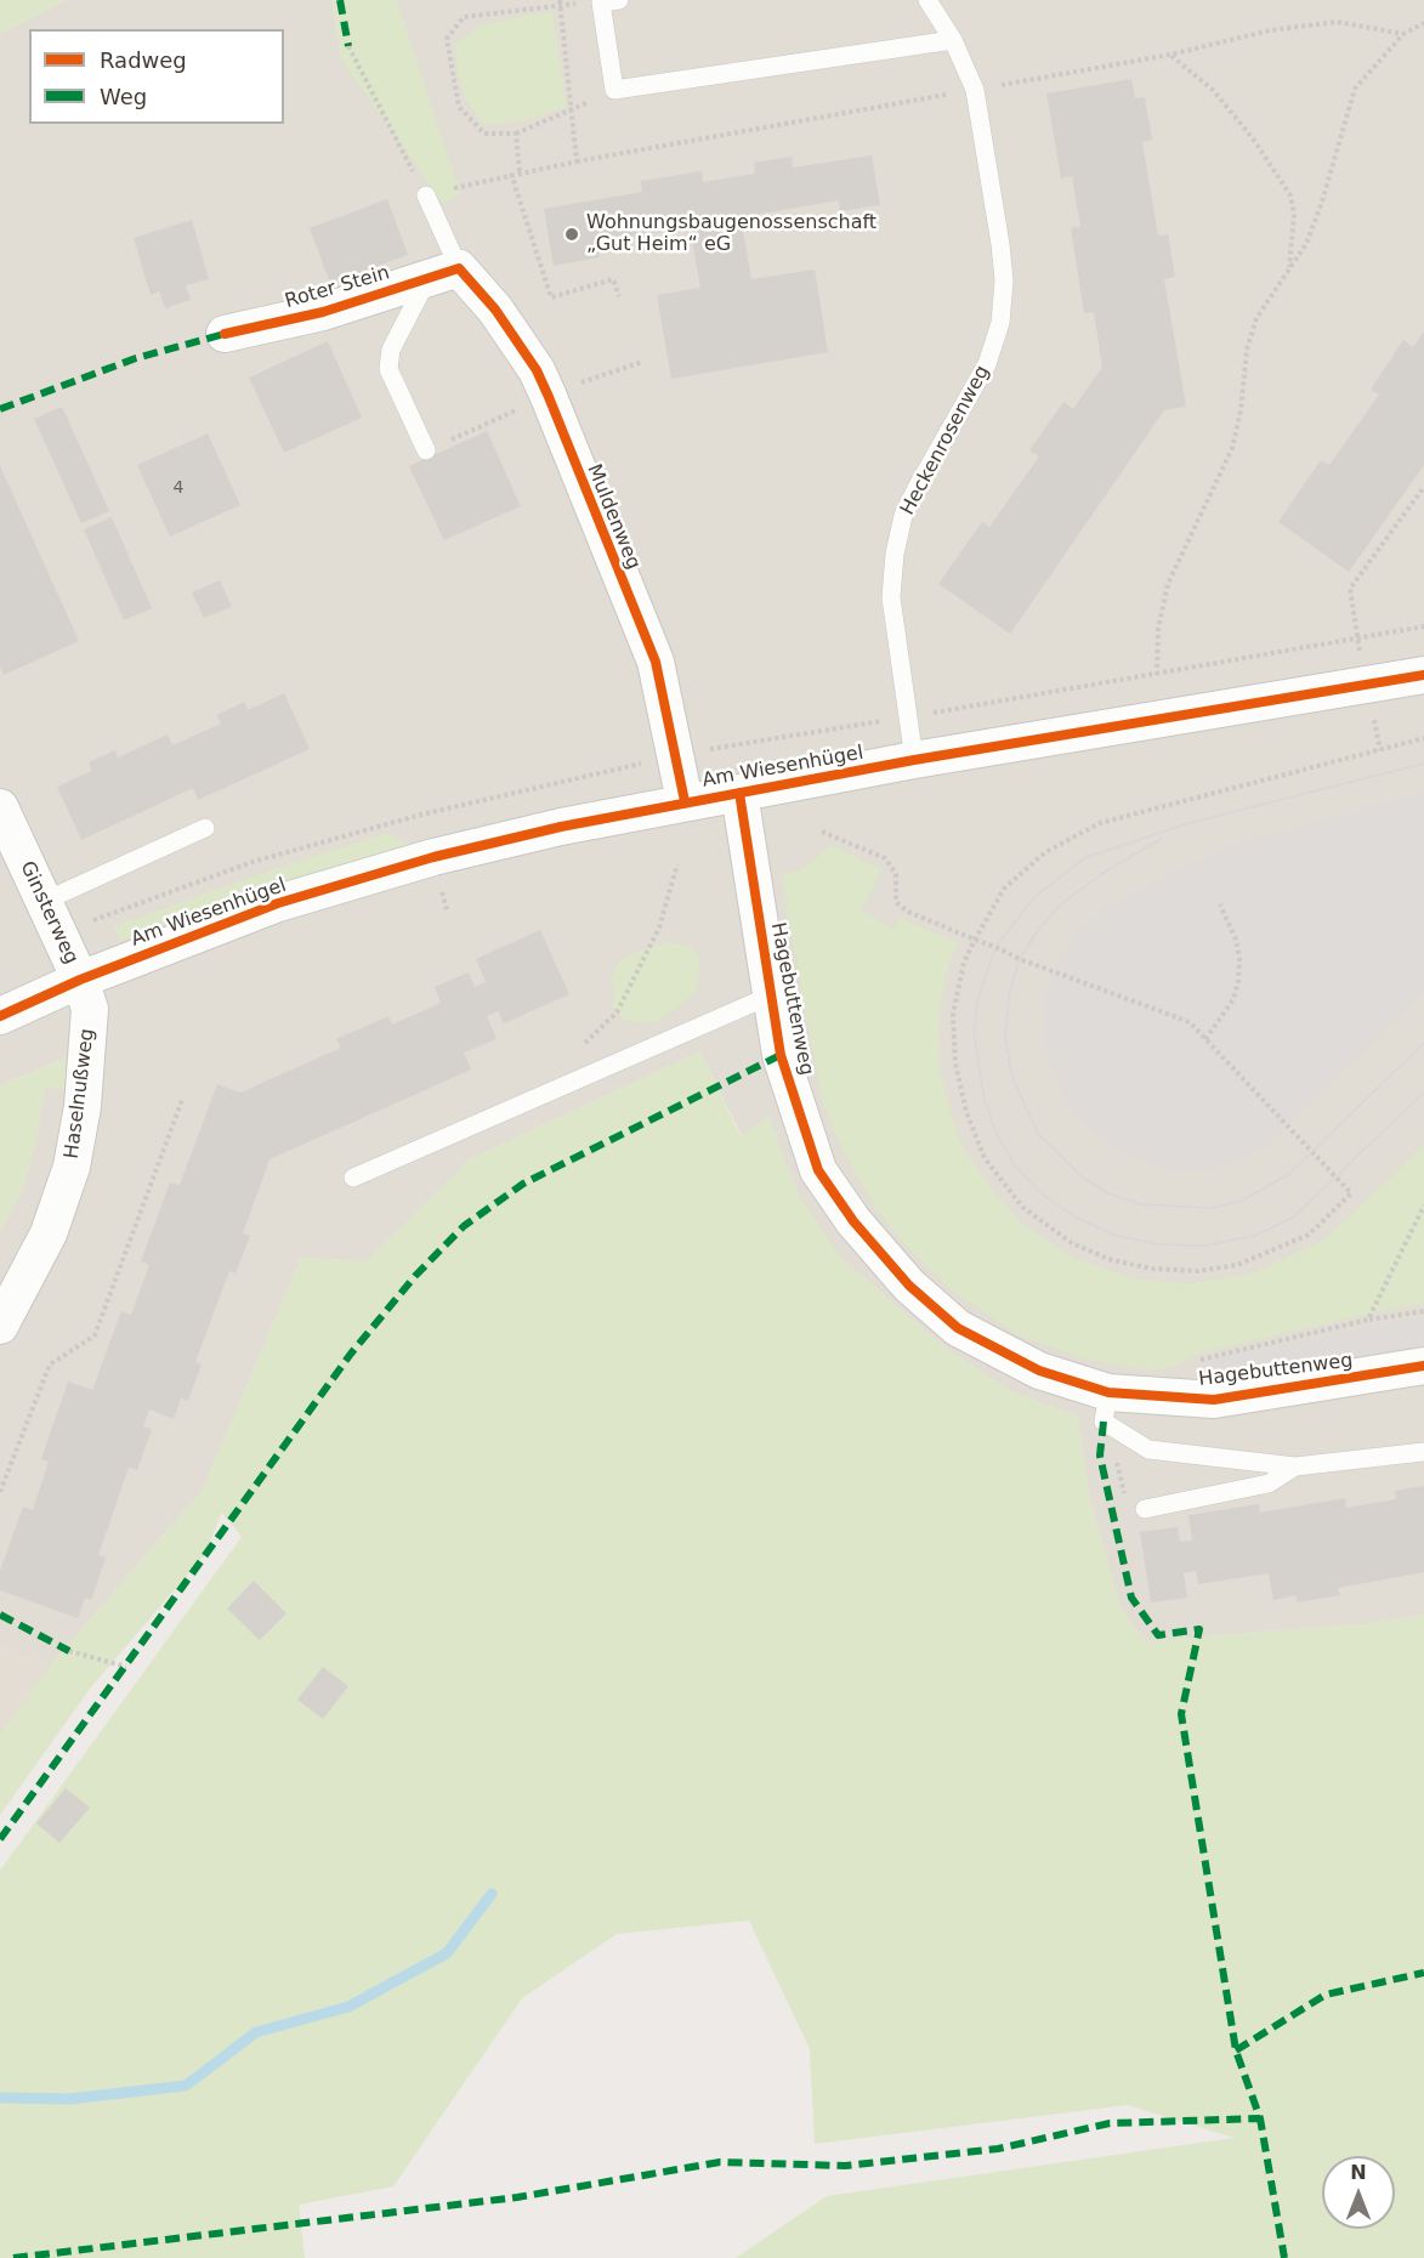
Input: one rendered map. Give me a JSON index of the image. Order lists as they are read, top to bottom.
{
  "streets": {
    "street": [
      "Roter Stein",
      "Muldenweg",
      "Am Wiesenhügel",
      "Ginsterweg",
      "Hagebuttenweg",
      "Haselnußweg"
    ],
    "lane": ["Heckenrosenweg"]
  },
  "crossings": [
    ["Roter Stein", "Muldenweg"],
    ["Heckenrosenweg", "Am Wiesenhügel"],
    ["Muldenweg", "Am Wiesenhügel"],
    ["Am Wiesenhügel", "Ginsterweg"],
    ["Am Wiesenhügel", "Hagebuttenweg"],
    ["Am Wiesenhügel", "Haselnußweg"],
    ["Ginsterweg", "Haselnußweg"]
  ],
  "places": ["Wohnungsbaugenossenschaft „Gut Heim“ eG"],
  "house_numbers": ["4"],
  "legend": ["Radweg", "Weg"],
  "north": "top"
}
